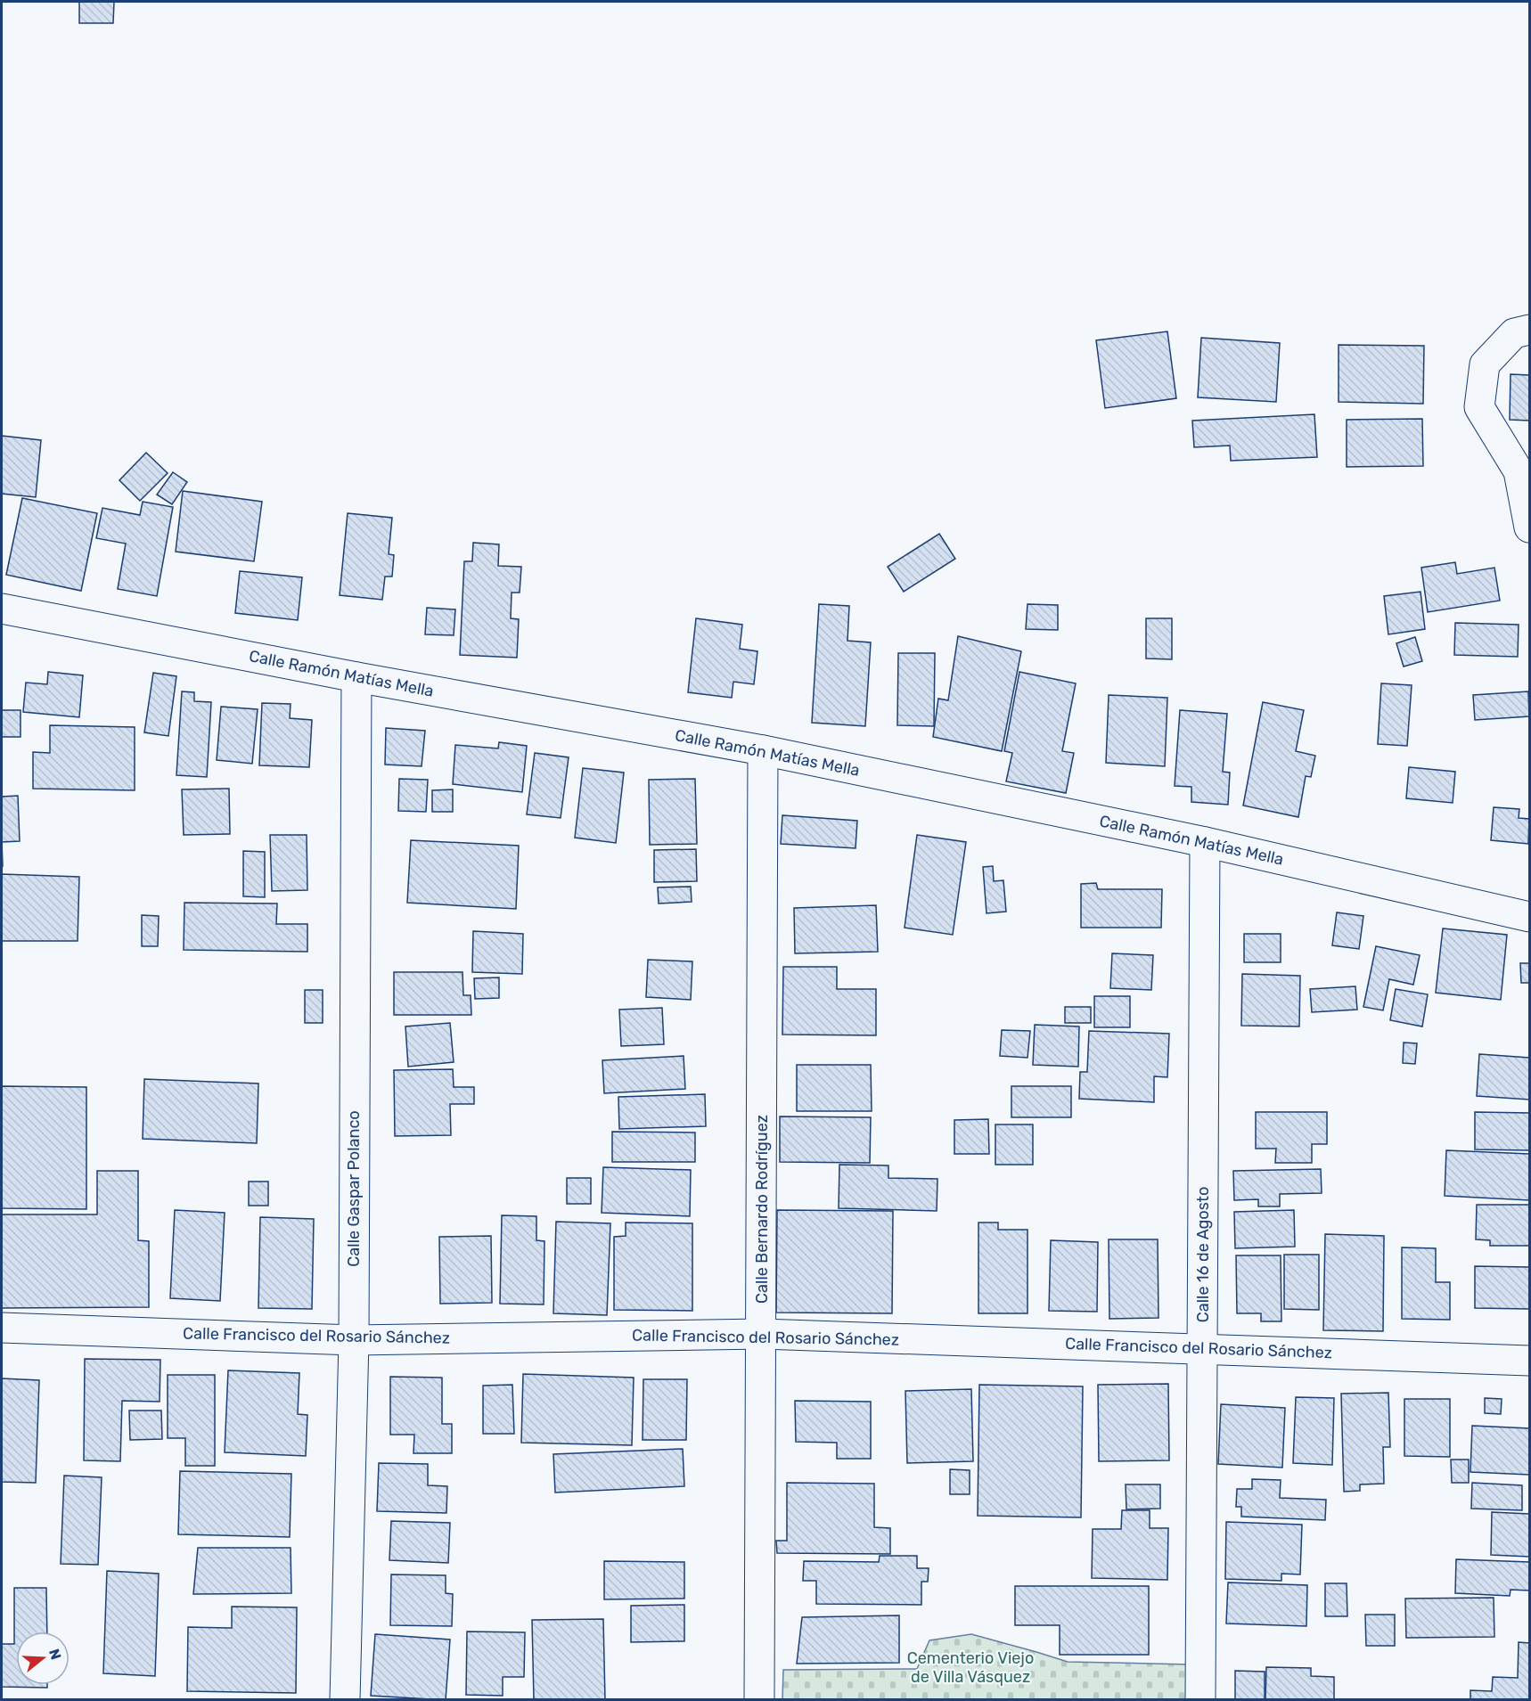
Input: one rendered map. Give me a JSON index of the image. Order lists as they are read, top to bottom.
{
  "streets": {
    "street": [
      "Calle Ramón Matías Mella",
      "Calle Gaspar Polanco",
      "Calle Bernardo Rodríguez",
      "Calle 16 de Agosto",
      "Calle Francisco del Rosario Sánchez"
    ]
  },
  "crossings": [
    ["Calle Ramón Matías Mella", "Calle Gaspar Polanco"],
    ["Calle Ramón Matías Mella", "Calle Bernardo Rodríguez"],
    ["Calle Ramón Matías Mella", "Calle 16 de Agosto"],
    ["Calle Gaspar Polanco", "Calle Francisco del Rosario Sánchez"],
    ["Calle Bernardo Rodríguez", "Calle Francisco del Rosario Sánchez"],
    ["Calle 16 de Agosto", "Calle Francisco del Rosario Sánchez"]
  ],
  "parks": ["Cementerio Viejo de Villa Vásquez"],
  "north": "right"
}
